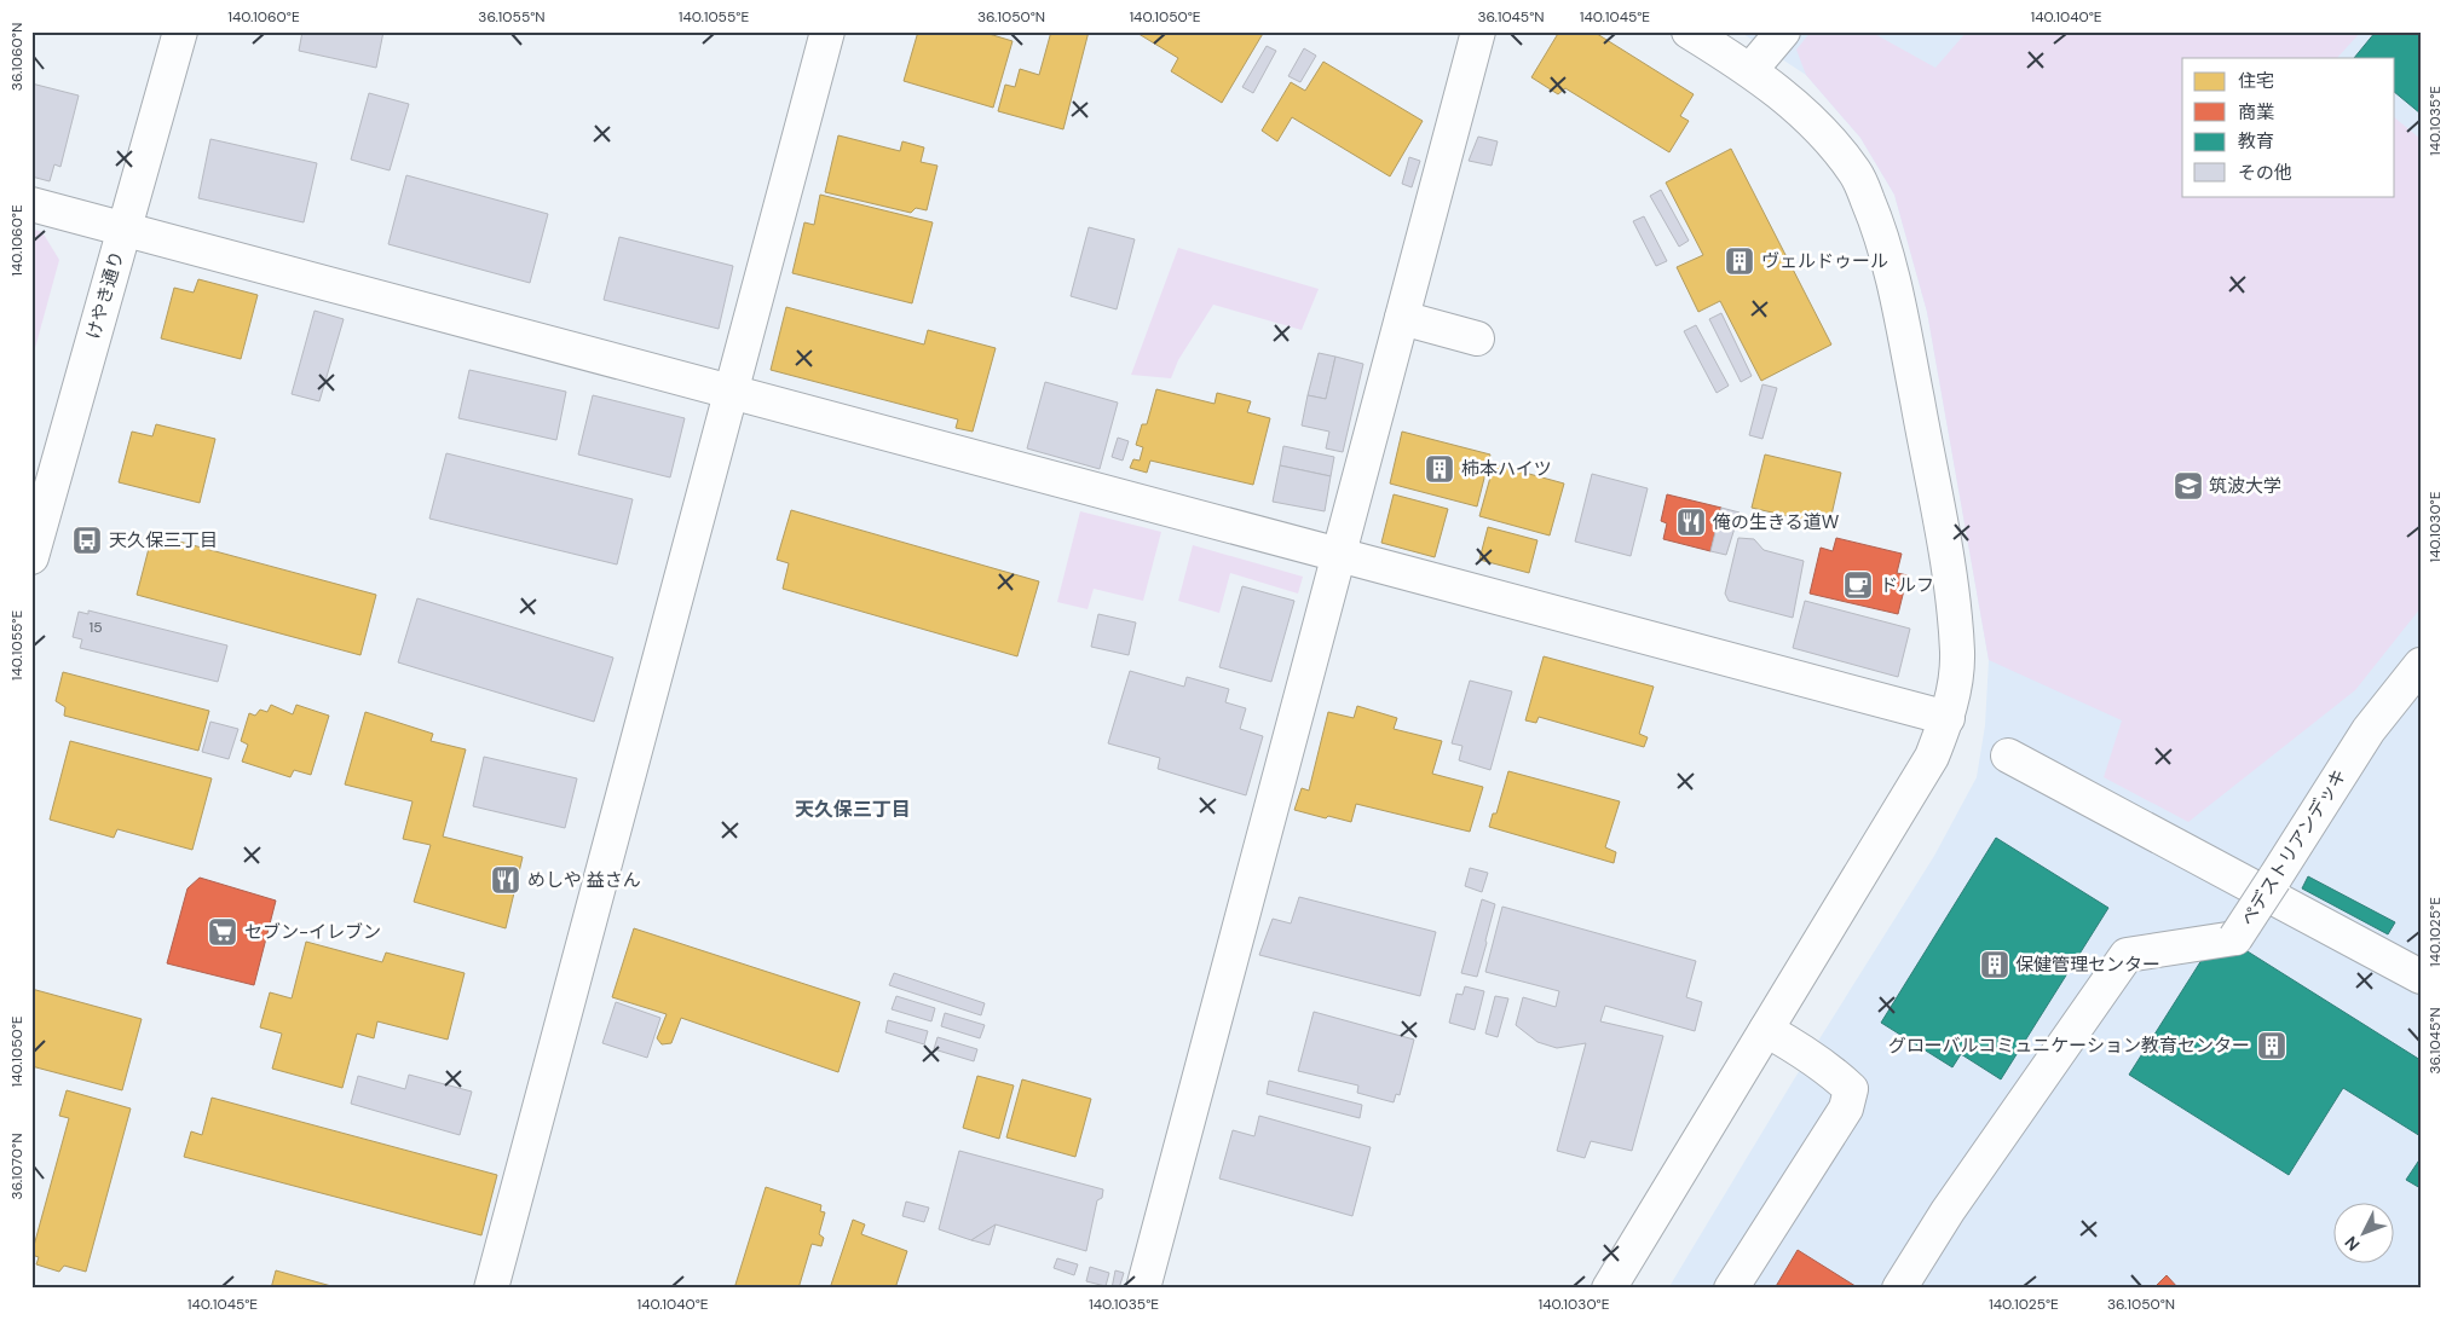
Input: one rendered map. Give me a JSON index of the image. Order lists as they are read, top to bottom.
{
  "streets": {
    "street": ["けやき通り", "ペデストリアンデッキ"]
  },
  "districts": ["天久保三丁目"],
  "places": {
    "building": [
      "ヴェルドゥール",
      "柿本ハイツ",
      "保健管理センター",
      "グローバルコミュニケーション教育センター"
    ],
    "school or university": ["筑波大学"],
    "restaurant": ["俺の生きる道W", "めしや 益さん"],
    "bus stop": ["天久保三丁目"],
    "cafe": ["ドルフ"],
    "supermarket": ["セブン-イレブン"]
  },
  "house_numbers": ["15"],
  "legend": [
    "住宅",
    "商業",
    "教育",
    "その他"
  ],
  "north": "bottom left",
  "coordinates": [
    "140.1060°E",
    "36.1055°N",
    "140.1055°E",
    "36.1050°N",
    "140.1050°E",
    "36.1045°N",
    "140.1045°E",
    "140.1040°E",
    "36.1060°N",
    "140.1035°E",
    "140.1030°E",
    "140.1025°E",
    "36.1070°N"
  ]
}
